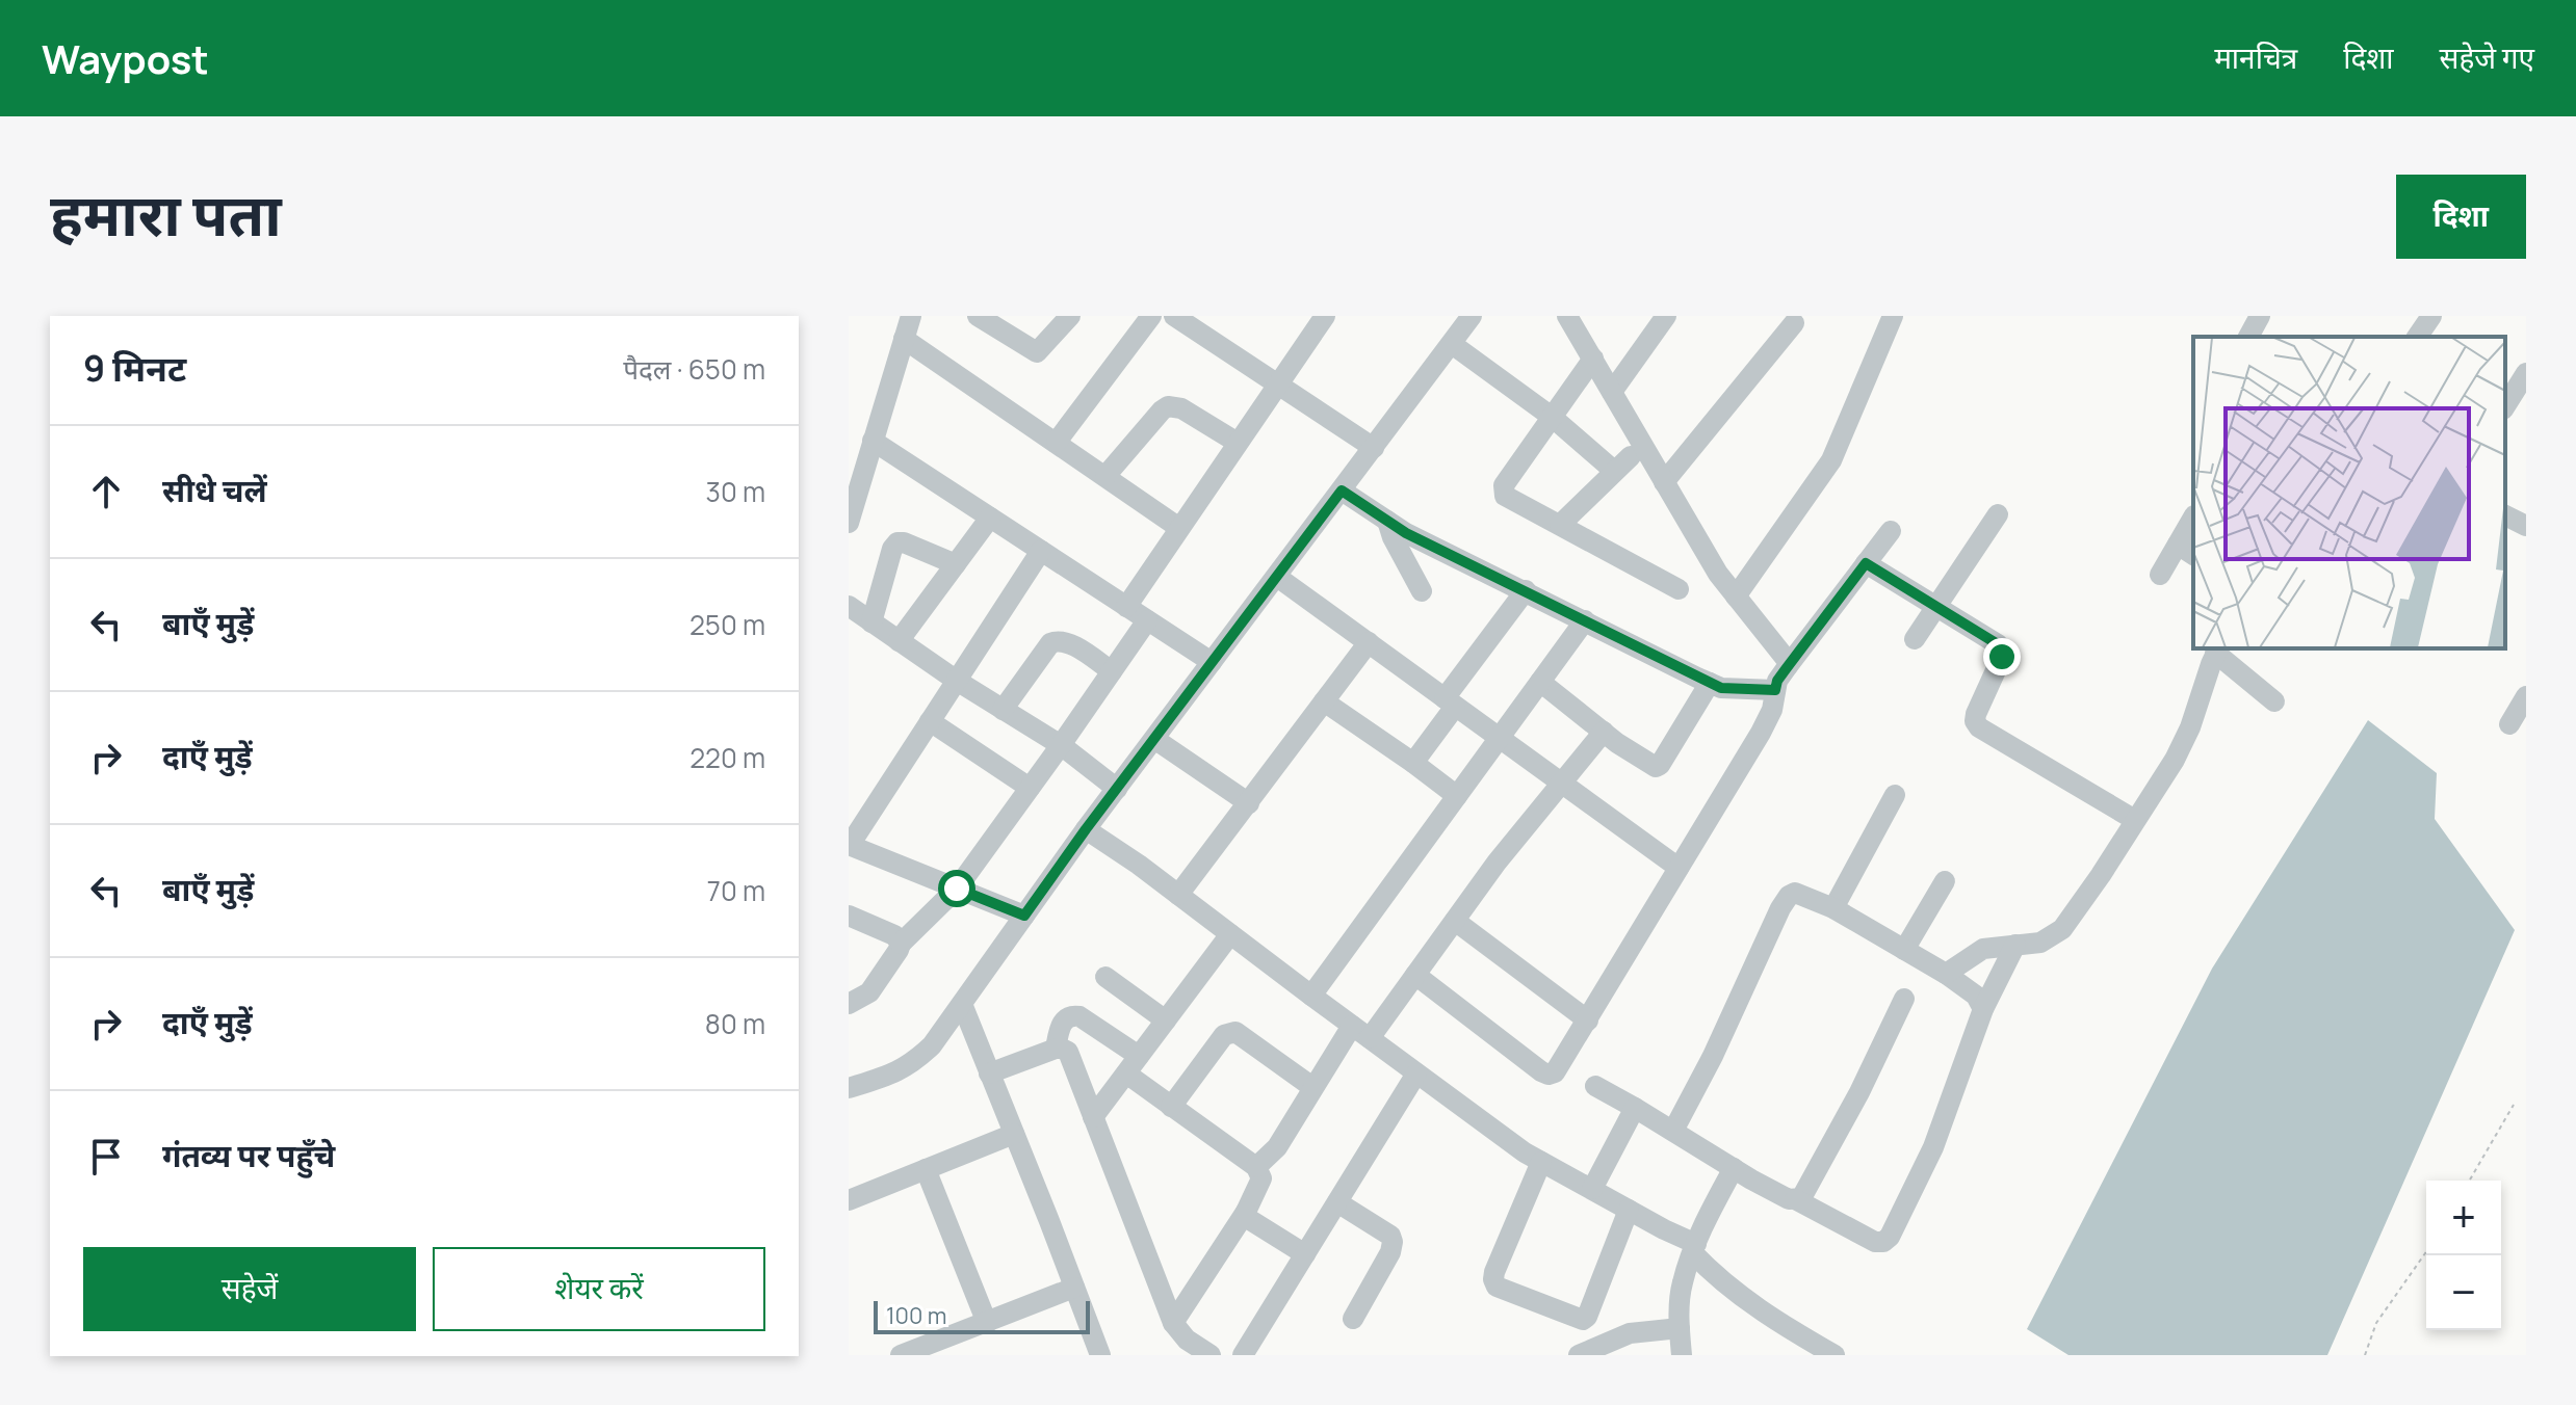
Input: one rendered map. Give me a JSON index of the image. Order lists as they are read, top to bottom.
{
  "scale_bar": "100 m",
  "page": {
    "header": "Waypost",
    "nav": ["मानचित्र", "दिशा", "सहेजे गए"],
    "title": "हमारा पता",
    "buttons": [
      "दिशा",
      ["सहेजें", "शेयर करें"]
    ],
    "heading": ["9 मिनट", "पैदल · 650 m"],
    "list": [
      ["सीधे चलें", "30 m"],
      ["बाएँ मुड़ें", "250 m"],
      ["दाएँ मुड़ें", "220 m"],
      ["बाएँ मुड़ें", "70 m"],
      ["दाएँ मुड़ें", "80 m"],
      "गंतव्य पर पहुँचे"
    ],
    "map_buttons": ["+", "−"],
    "scale": "100 m"
  }
}
